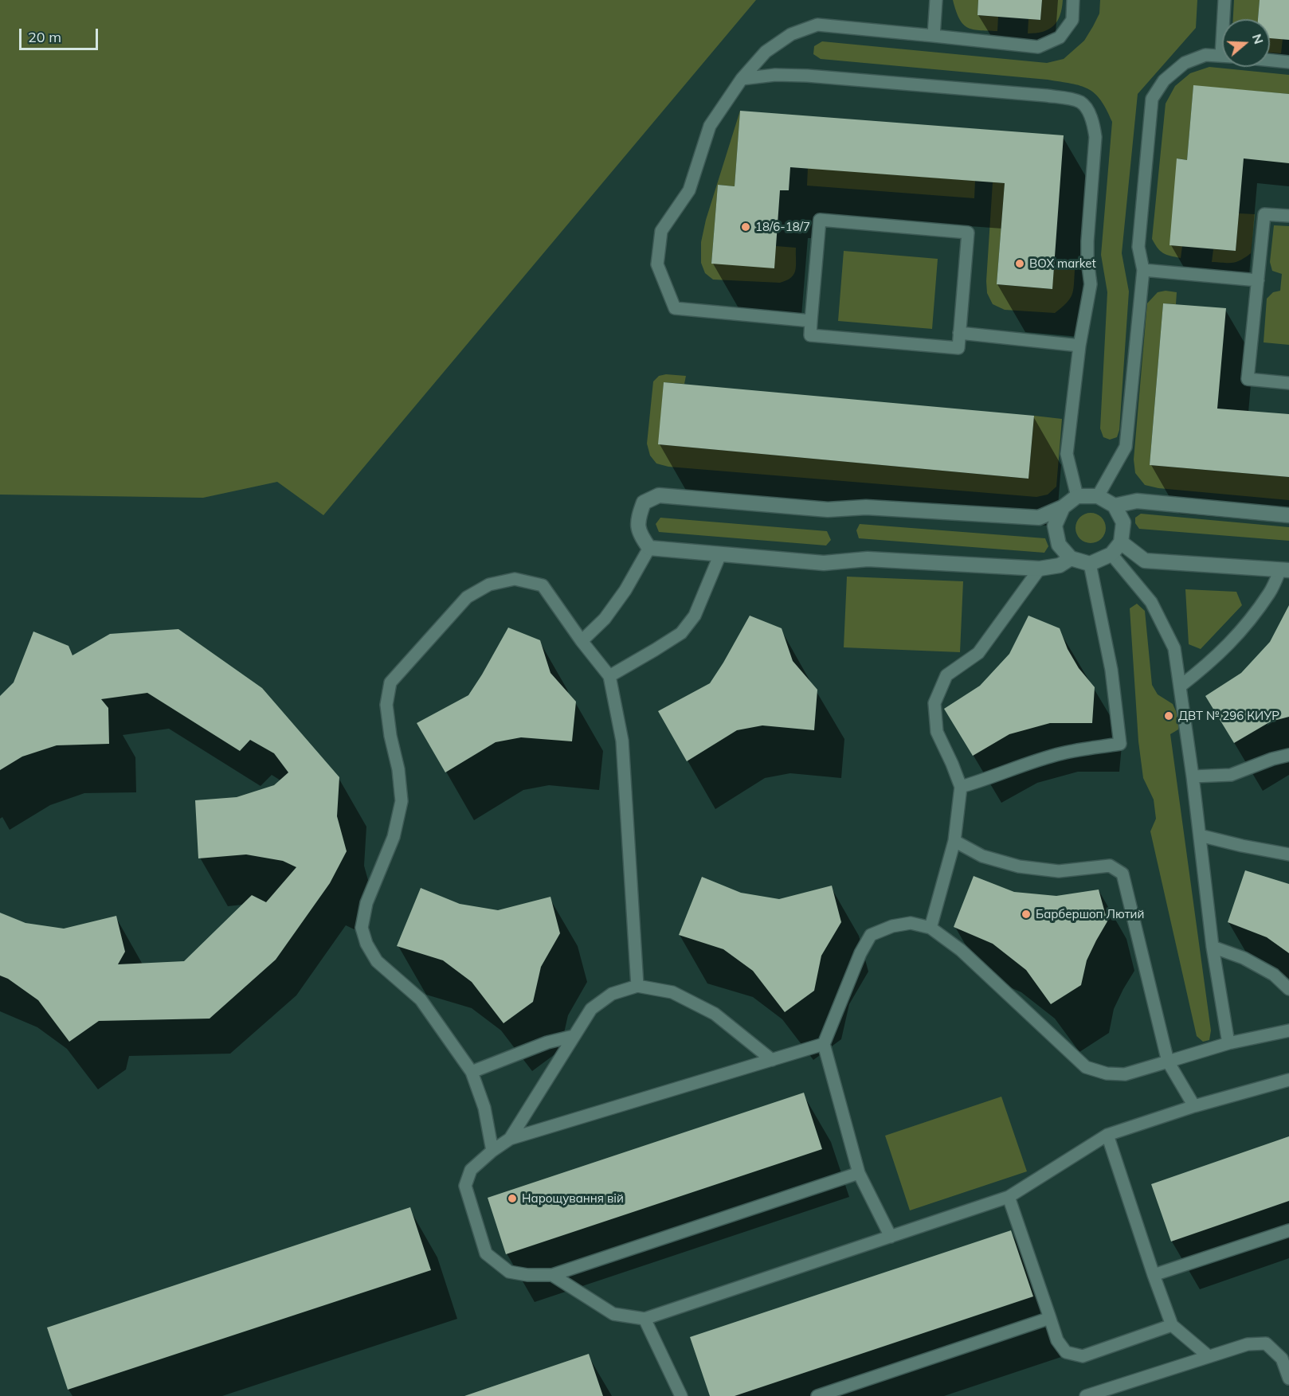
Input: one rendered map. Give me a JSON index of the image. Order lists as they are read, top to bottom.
{
  "places": [
    "18/6-18/7",
    "BOX market",
    "ДВТ № 296 КИУР",
    "Барбершоп Лютий",
    "Нарощування вій"
  ],
  "scale_bar": "20 m",
  "north": "right"
}
